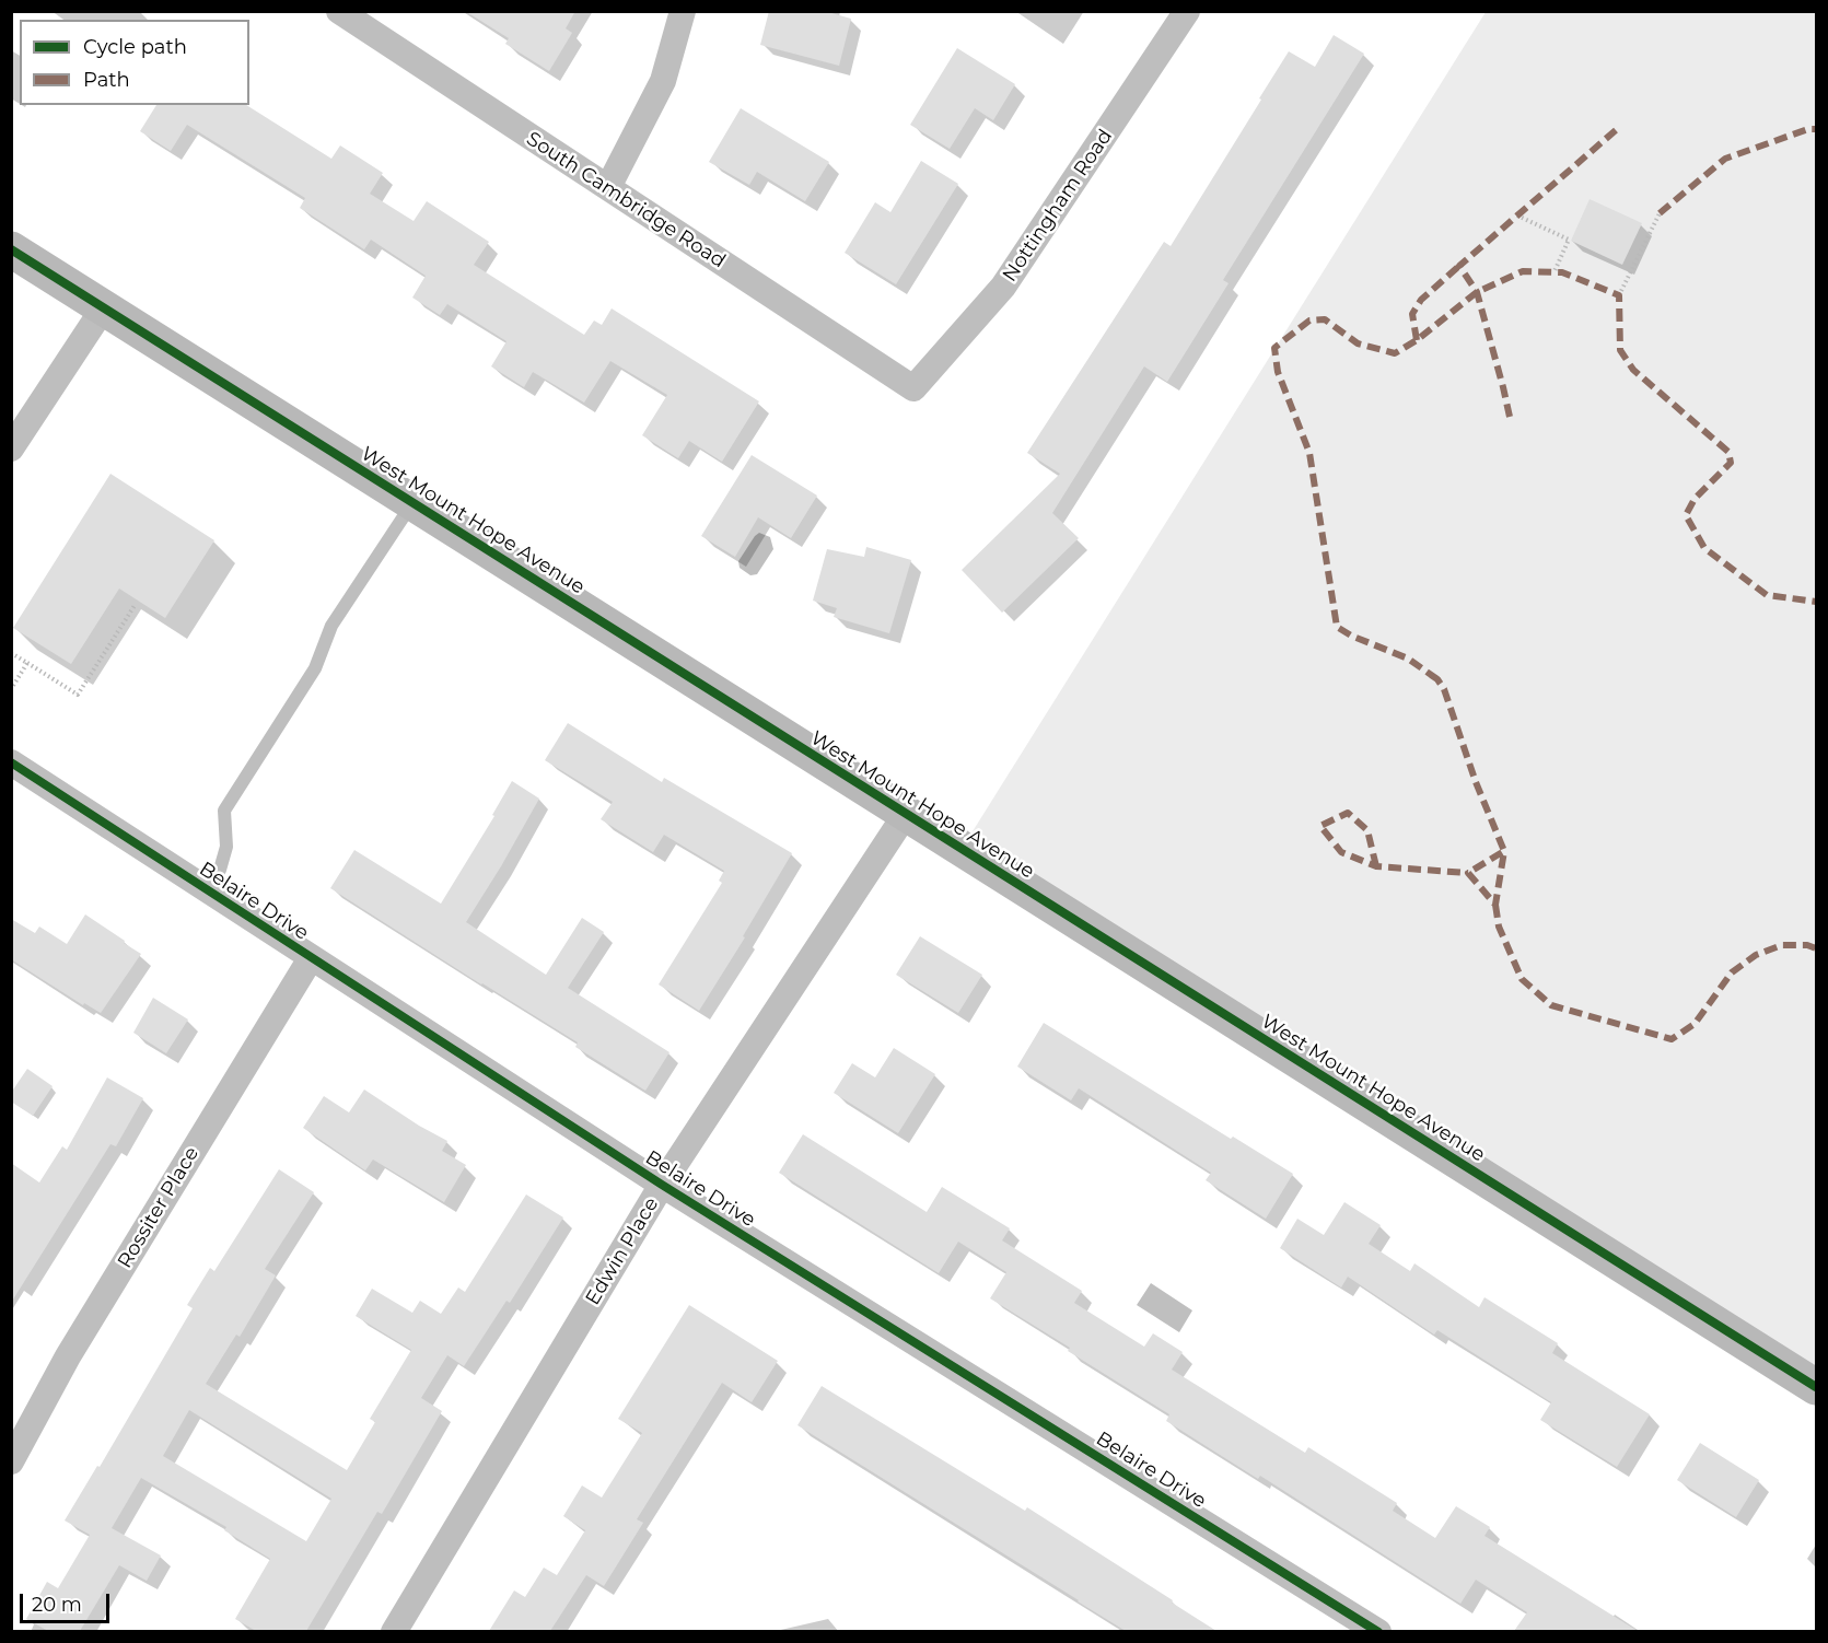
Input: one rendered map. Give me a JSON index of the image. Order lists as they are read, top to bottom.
{
  "streets": {
    "street": [
      "South Cambridge Road",
      "Nottingham Road",
      "West Mount Hope Avenue",
      "Belaire Drive",
      "Rossiter Place",
      "Edwin Place"
    ]
  },
  "crossings": [
    ["South Cambridge Road", "Nottingham Road"],
    ["West Mount Hope Avenue", "Edwin Place"],
    ["Belaire Drive", "Rossiter Place"],
    ["Belaire Drive", "Edwin Place"]
  ],
  "legend": ["Cycle path", "Path"],
  "scale_bar": "20 m"
}
